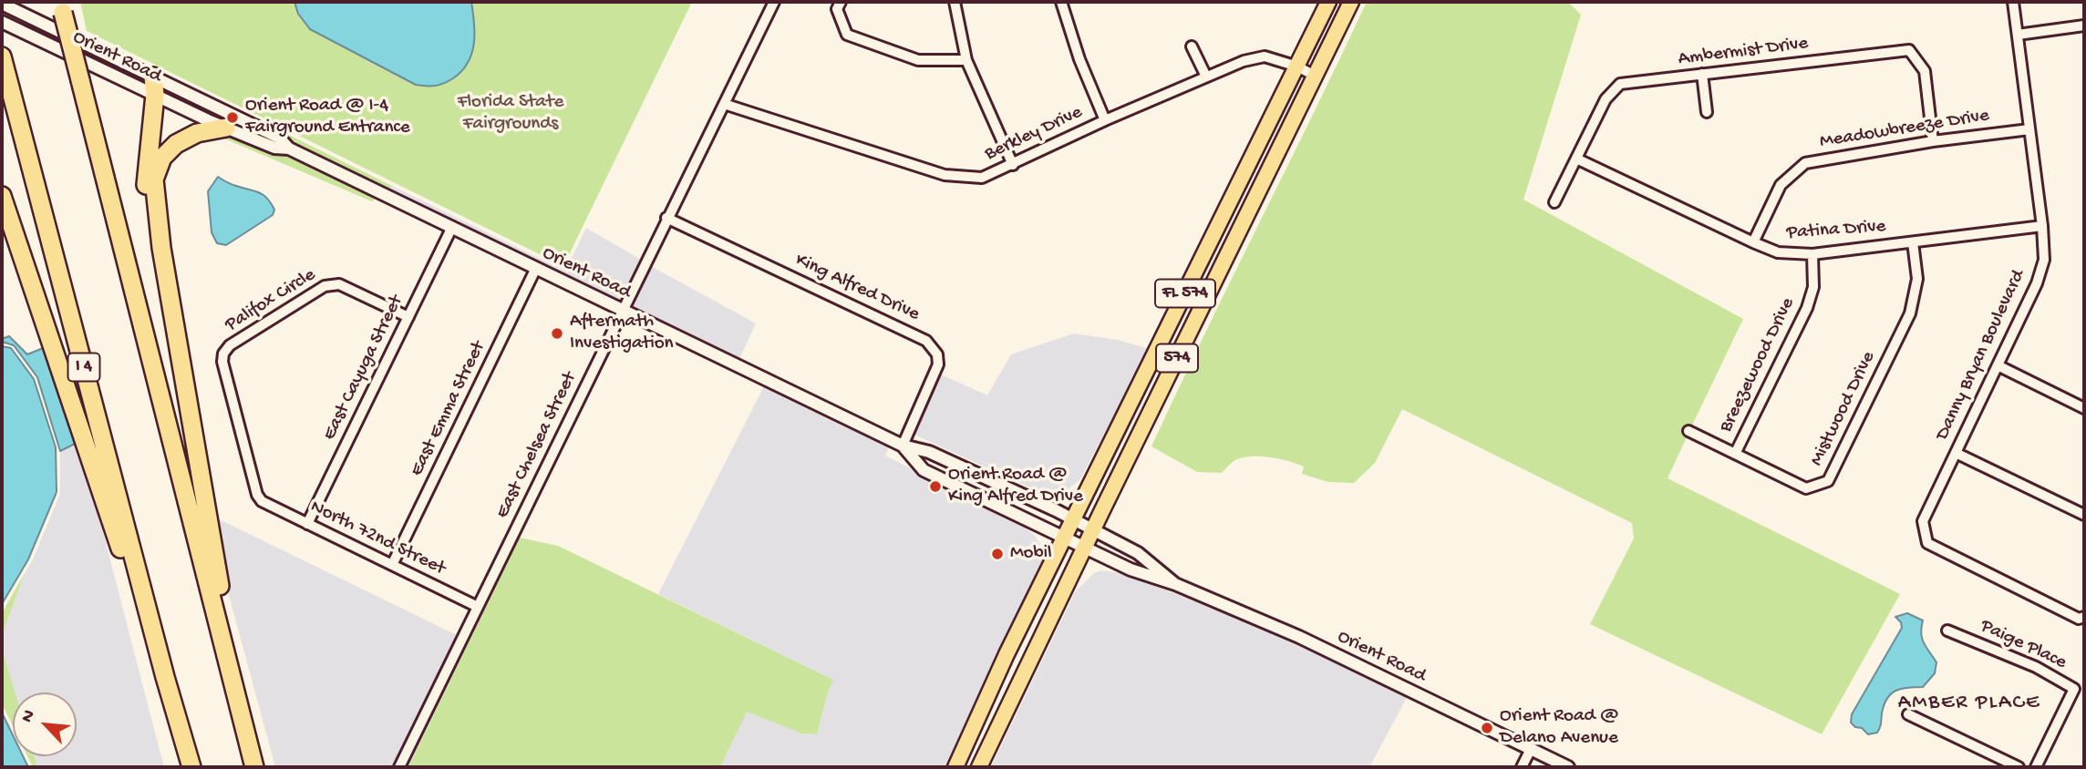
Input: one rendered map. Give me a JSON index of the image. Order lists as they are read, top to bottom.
{
  "streets": {
    "highway": ["I 4"],
    "main road": ["FL 574", "574"],
    "street": [
      "Ambermist Drive",
      "Orient Road",
      "Meadowbreeze Drive",
      "Berkley Drive",
      "Patina Drive",
      "King Alfred Drive",
      "Palifox Circle",
      "Danny Bryan Boulevard",
      "Breezewood Drive",
      "East Cayuga Street",
      "East Emma Street",
      "Mistwood Drive",
      "East Chelsea Street",
      "North 72nd Street",
      "Paige Place"
    ]
  },
  "crossings": [
    ["Ambermist Drive", "Meadowbreeze Drive"],
    ["Ambermist Drive", "Patina Drive"],
    ["Orient Road", "King Alfred Drive"],
    ["Orient Road", "FL 574"],
    ["Orient Road", "574"],
    ["Orient Road", "East Cayuga Street"],
    ["Orient Road", "East Emma Street"],
    ["Orient Road", "East Chelsea Street"],
    ["Meadowbreeze Drive", "Patina Drive"],
    ["Meadowbreeze Drive", "Danny Bryan Boulevard"],
    ["Berkley Drive", "FL 574"],
    ["Berkley Drive", "574"],
    ["Berkley Drive", "East Chelsea Street"],
    ["Patina Drive", "Danny Bryan Boulevard"],
    ["Patina Drive", "Breezewood Drive"],
    ["Patina Drive", "Mistwood Drive"],
    ["King Alfred Drive", "East Chelsea Street"],
    ["Palifox Circle", "East Cayuga Street"],
    ["Palifox Circle", "North 72nd Street"],
    ["Breezewood Drive", "Mistwood Drive"],
    ["East Cayuga Street", "North 72nd Street"],
    ["East Emma Street", "North 72nd Street"],
    ["East Chelsea Street", "North 72nd Street"]
  ],
  "districts": ["AMBER PLACE"],
  "parks": ["Florida State Fairgrounds"],
  "places": [
    "Orient Road @ I-4 Fairground Entrance",
    "Aftermath Investigation",
    "Orient Road @ King Alfred Drive",
    "Mobil",
    "Orient Road @ Delano Avenue"
  ],
  "north": "top left"
}
